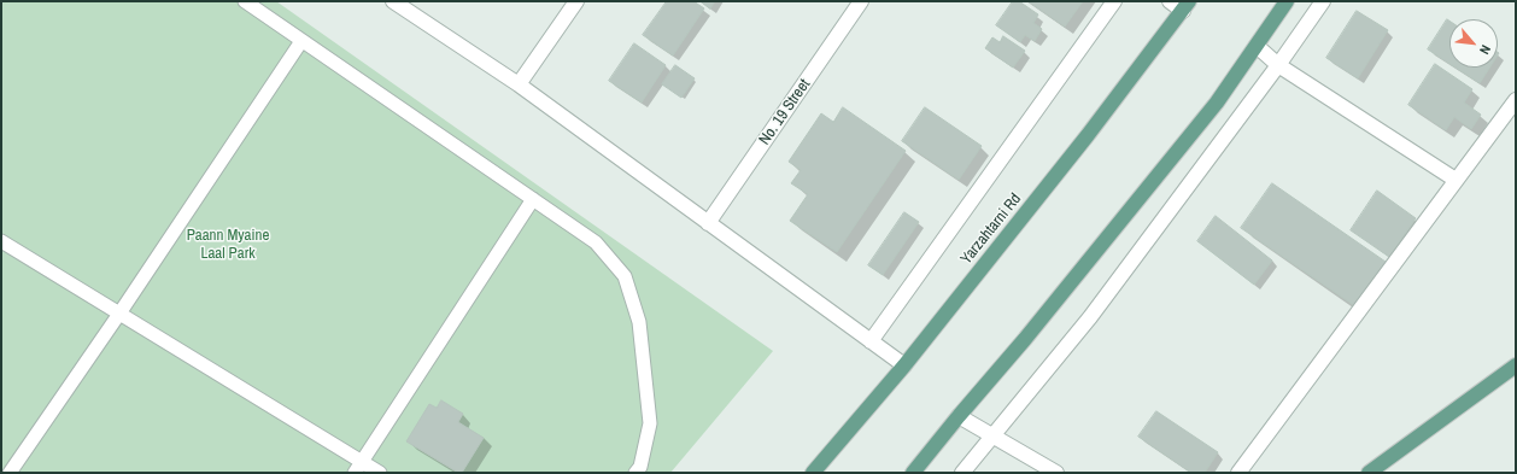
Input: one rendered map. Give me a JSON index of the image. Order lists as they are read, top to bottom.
{
  "streets": {
    "main road": ["Yarzahtarni Rd"],
    "street": ["No. 19 Street"]
  },
  "parks": ["Paann Myaine Laal Park"],
  "north": "bottom right"
}
